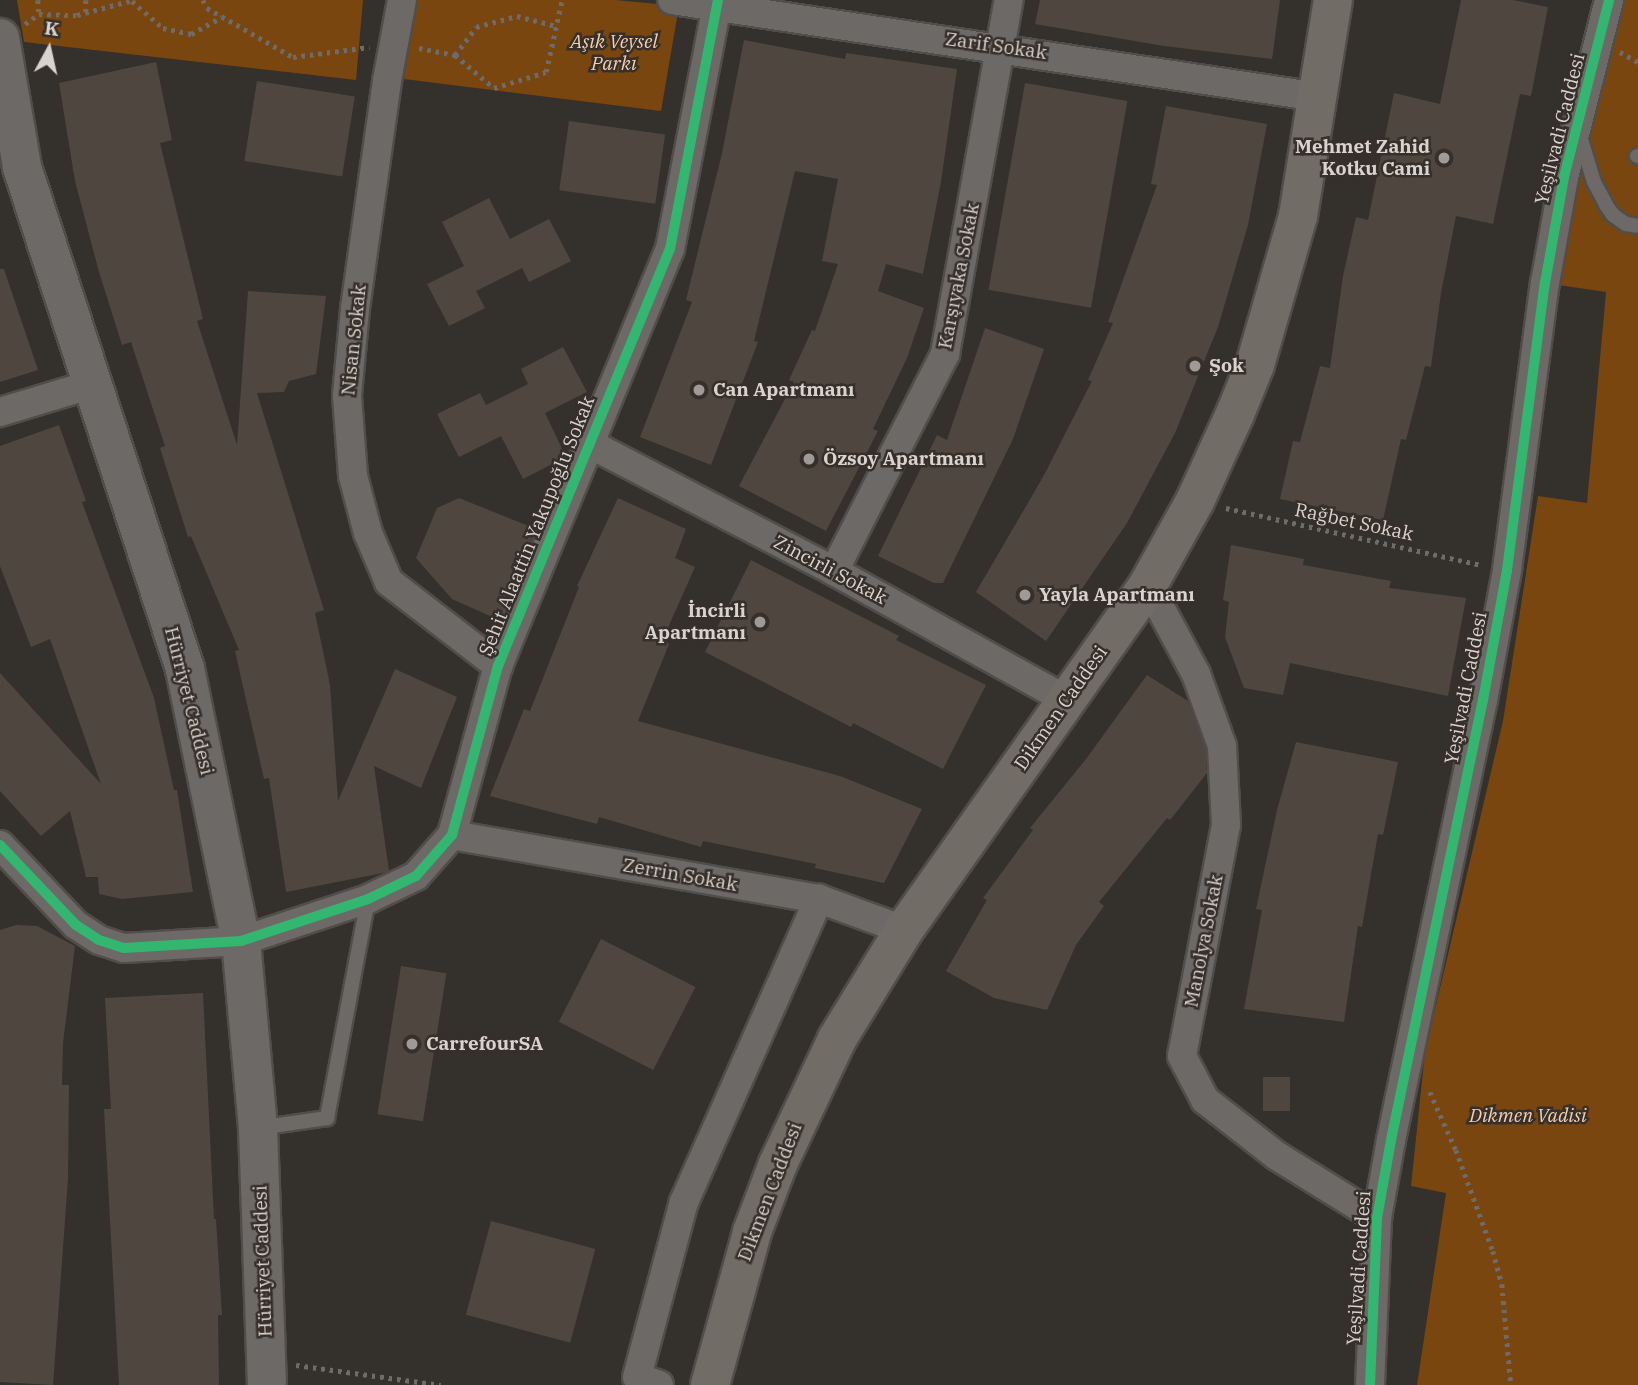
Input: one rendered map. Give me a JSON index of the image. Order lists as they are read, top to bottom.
{
  "streets": {
    "main road": ["Dikmen Caddesi"],
    "street": [
      "Zarif Sokak",
      "Yeşilvadi Caddesi",
      "Karşıyaka Sokak",
      "Nisan Sokak",
      "Şehit Alaattin Yakupoğlu Sokak",
      "Zincirli Sokak",
      "Hürriyet Caddesi",
      "Zerrin Sokak",
      "Manolya Sokak"
    ],
    "path": ["Rağbet Sokak"]
  },
  "crossings": [
    ["Zarif Sokak", "Karşıyaka Sokak"],
    ["Zarif Sokak", "Şehit Alaattin Yakupoğlu Sokak"],
    ["Zarif Sokak", "Dikmen Caddesi"],
    ["Yeşilvadi Caddesi", "Rağbet Sokak"],
    ["Yeşilvadi Caddesi", "Manolya Sokak"],
    ["Karşıyaka Sokak", "Zincirli Sokak"],
    ["Nisan Sokak", "Şehit Alaattin Yakupoğlu Sokak"],
    ["Rağbet Sokak", "Dikmen Caddesi"],
    ["Şehit Alaattin Yakupoğlu Sokak", "Zincirli Sokak"],
    ["Şehit Alaattin Yakupoğlu Sokak", "Hürriyet Caddesi"],
    ["Şehit Alaattin Yakupoğlu Sokak", "Zerrin Sokak"],
    ["Zincirli Sokak", "Dikmen Caddesi"],
    ["Dikmen Caddesi", "Zerrin Sokak"],
    ["Dikmen Caddesi", "Manolya Sokak"]
  ],
  "parks": ["Aşık Veysel Parkı", "Dikmen Vadisi"],
  "places": [
    "Mehmet Zahid Kotku Cami",
    "Şok",
    "Can Apartmanı",
    "Özsoy Apartmanı",
    "Yayla Apartmanı",
    "İncirli Apartmanı",
    "CarrefourSA"
  ],
  "north": "top"
}
